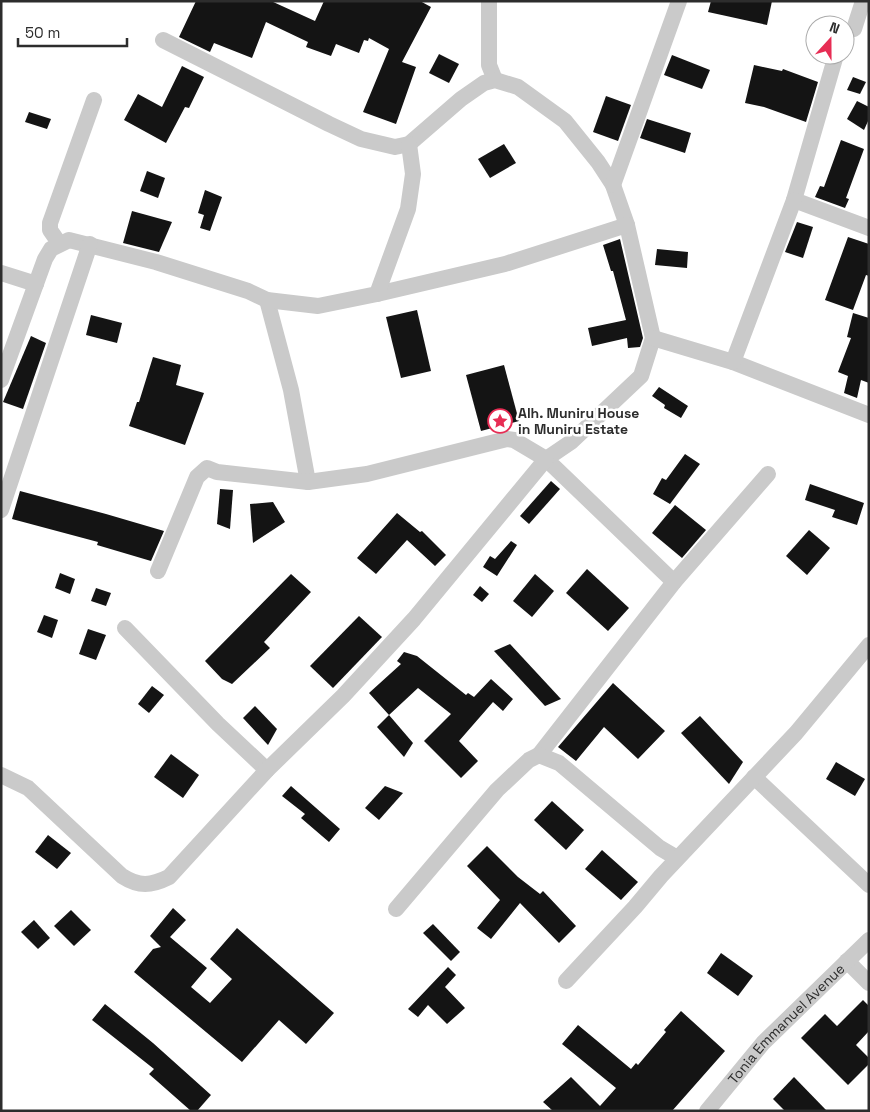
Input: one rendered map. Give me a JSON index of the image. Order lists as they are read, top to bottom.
{
  "streets": {
    "street": ["Tonia Emmanuel Avenue"]
  },
  "places": {
    "place": ["Alh. Muniru House in Muniru Estate"]
  },
  "scale_bar": "50 m",
  "north": "top"
}
